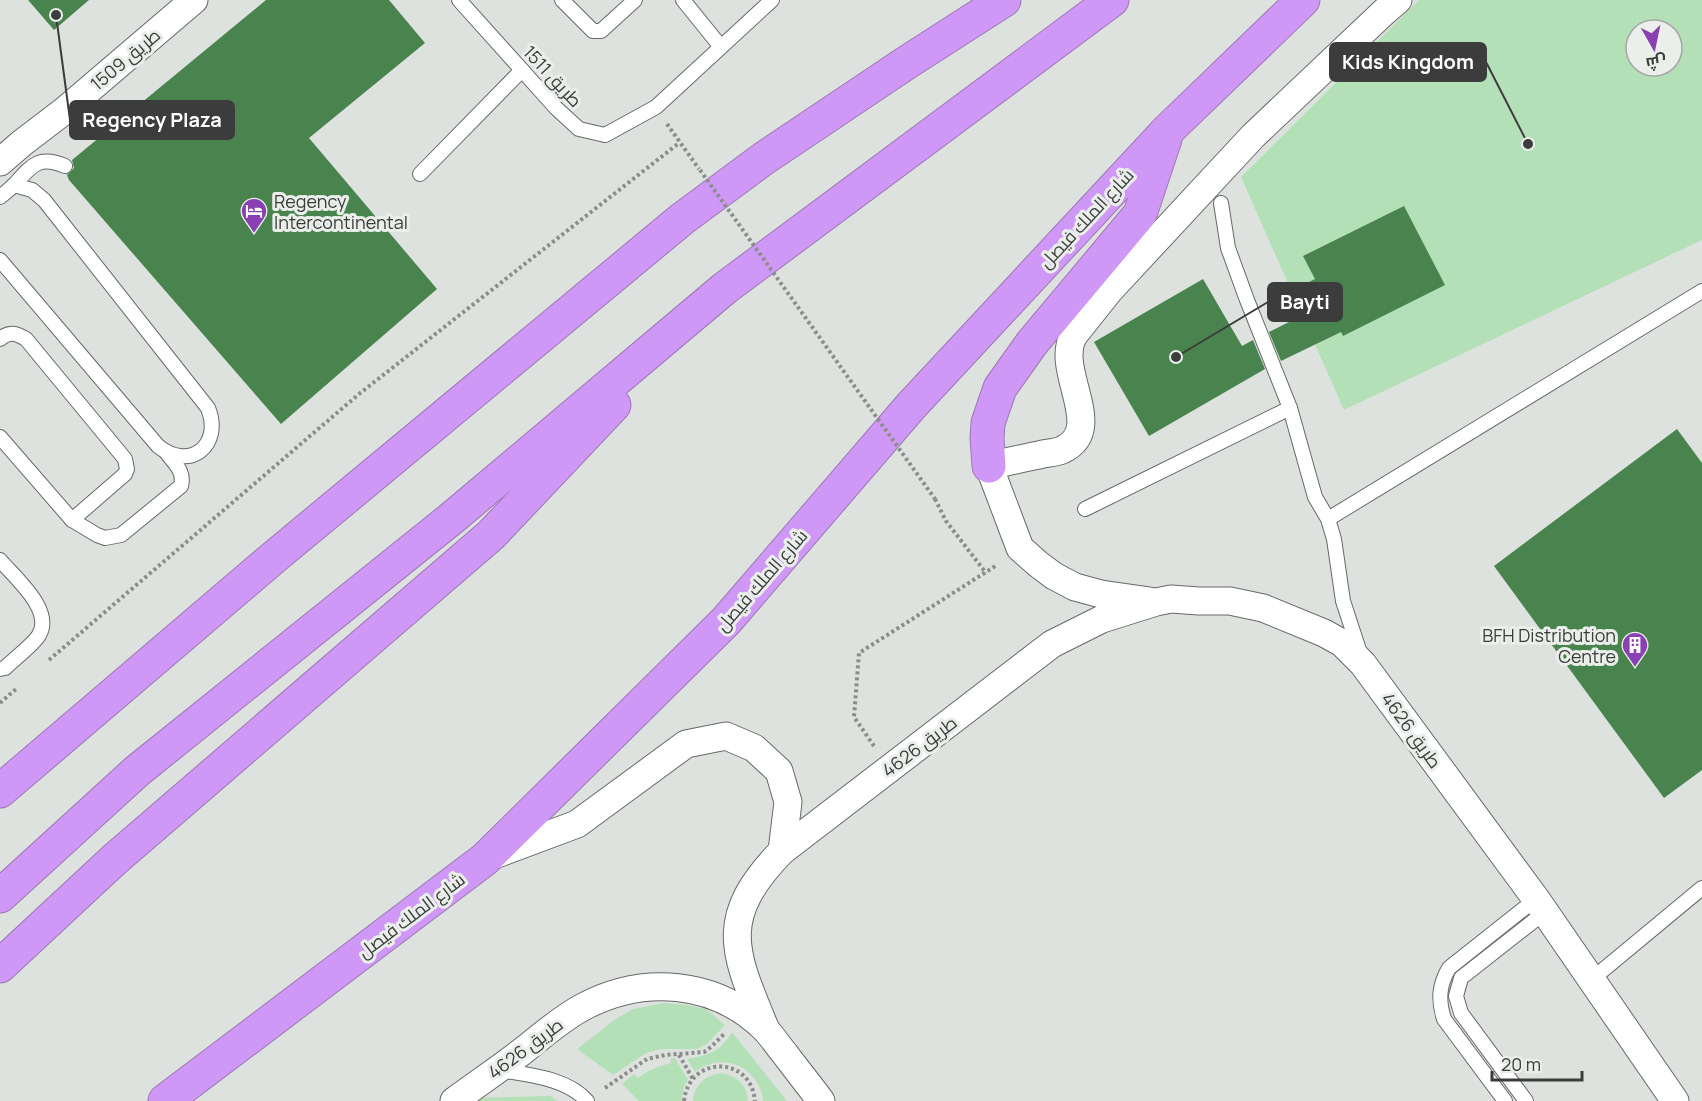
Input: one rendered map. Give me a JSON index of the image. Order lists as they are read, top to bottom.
{
  "streets": {
    "highway": ["شارع الملك فيصل"],
    "street": ["طريق 1509", "طريق 4626"],
    "lane": ["طريق 1511"]
  },
  "places": {
    "other": ["Regency Plaza", "Kids Kingdom", "Bayti"],
    "hotel": ["Regency Intercontinental"],
    "building": ["BFH Distribution Centre"]
  },
  "scale_bar": "20 m",
  "north": "bottom"
}
